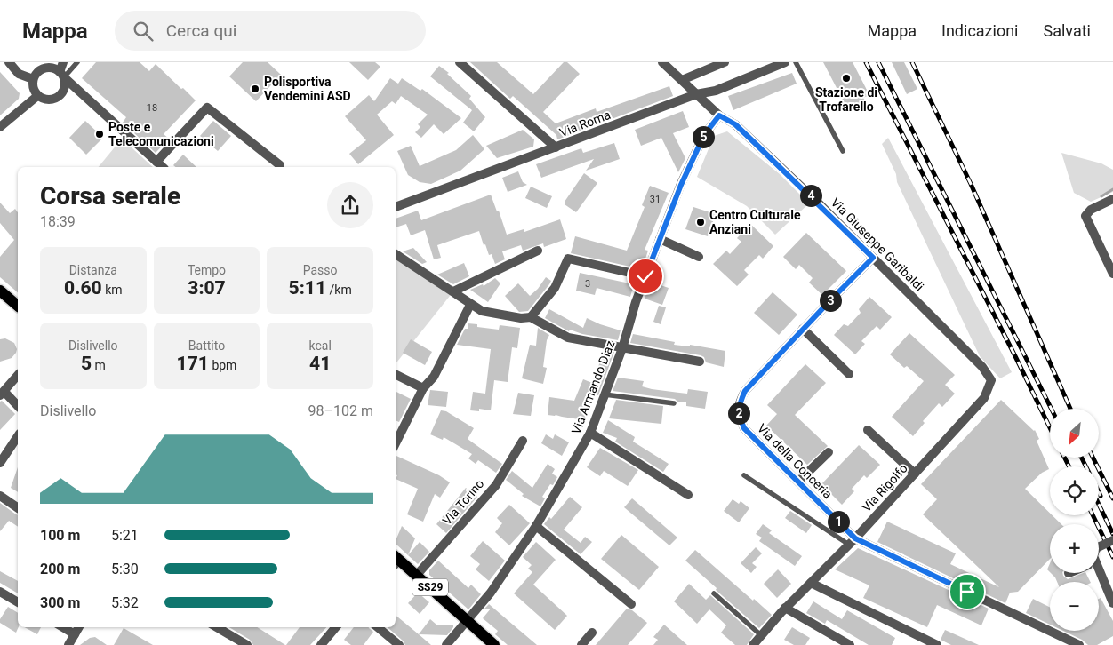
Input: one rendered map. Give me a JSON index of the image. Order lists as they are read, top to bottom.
{
  "streets": {
    "main road": ["SS29"],
    "street": [
      "Via Roma",
      "Via Giuseppe Garibaldi",
      "Via Armando Diaz",
      "Via della Conceria",
      "Via Rigolfo",
      "Via Torino"
    ]
  },
  "crossings": [
    ["Via Roma", "Via Giuseppe Garibaldi"],
    ["Via Giuseppe Garibaldi", "Via Armando Diaz"],
    ["Via Giuseppe Garibaldi", "Via della Conceria"],
    ["Via Giuseppe Garibaldi", "Via Rigolfo"],
    ["Via Armando Diaz", "SS29"],
    ["Via della Conceria", "Via Rigolfo"],
    ["Via Torino", "SS29"]
  ],
  "places": [
    "Stazione di Trofarello",
    "Polisportiva Vendemini ASD",
    "Poste e Telecomunicazioni",
    "Centro Culturale Anziani"
  ],
  "house_numbers": ["18", "31", "3"],
  "north": "bottom left",
  "page": {
    "header": "Mappa",
    "search": "Cerca qui",
    "nav": ["Mappa", "Indicazioni", "Salvati"],
    "pins": [
      "5",
      "4",
      "3",
      "2",
      "1"
    ],
    "heading": ["Corsa serale", "18:39"],
    "stats": [
      ["Distanza", "0.60 km"],
      ["Tempo", "3:07"],
      ["Passo", "5:11 /km"],
      ["Dislivello", "5 m"],
      ["Battito", "171 bpm"],
      ["kcal", "41"]
    ],
    "chart": ["Dislivello", "98–102 m"],
    "map_buttons": ["+", "−"],
    "list": [
      {
        "name": "100 m",
        "note": "5:21"
      },
      {
        "name": "200 m",
        "note": "5:30"
      },
      {
        "name": "300 m",
        "note": "5:32"
      }
    ]
  }
}
